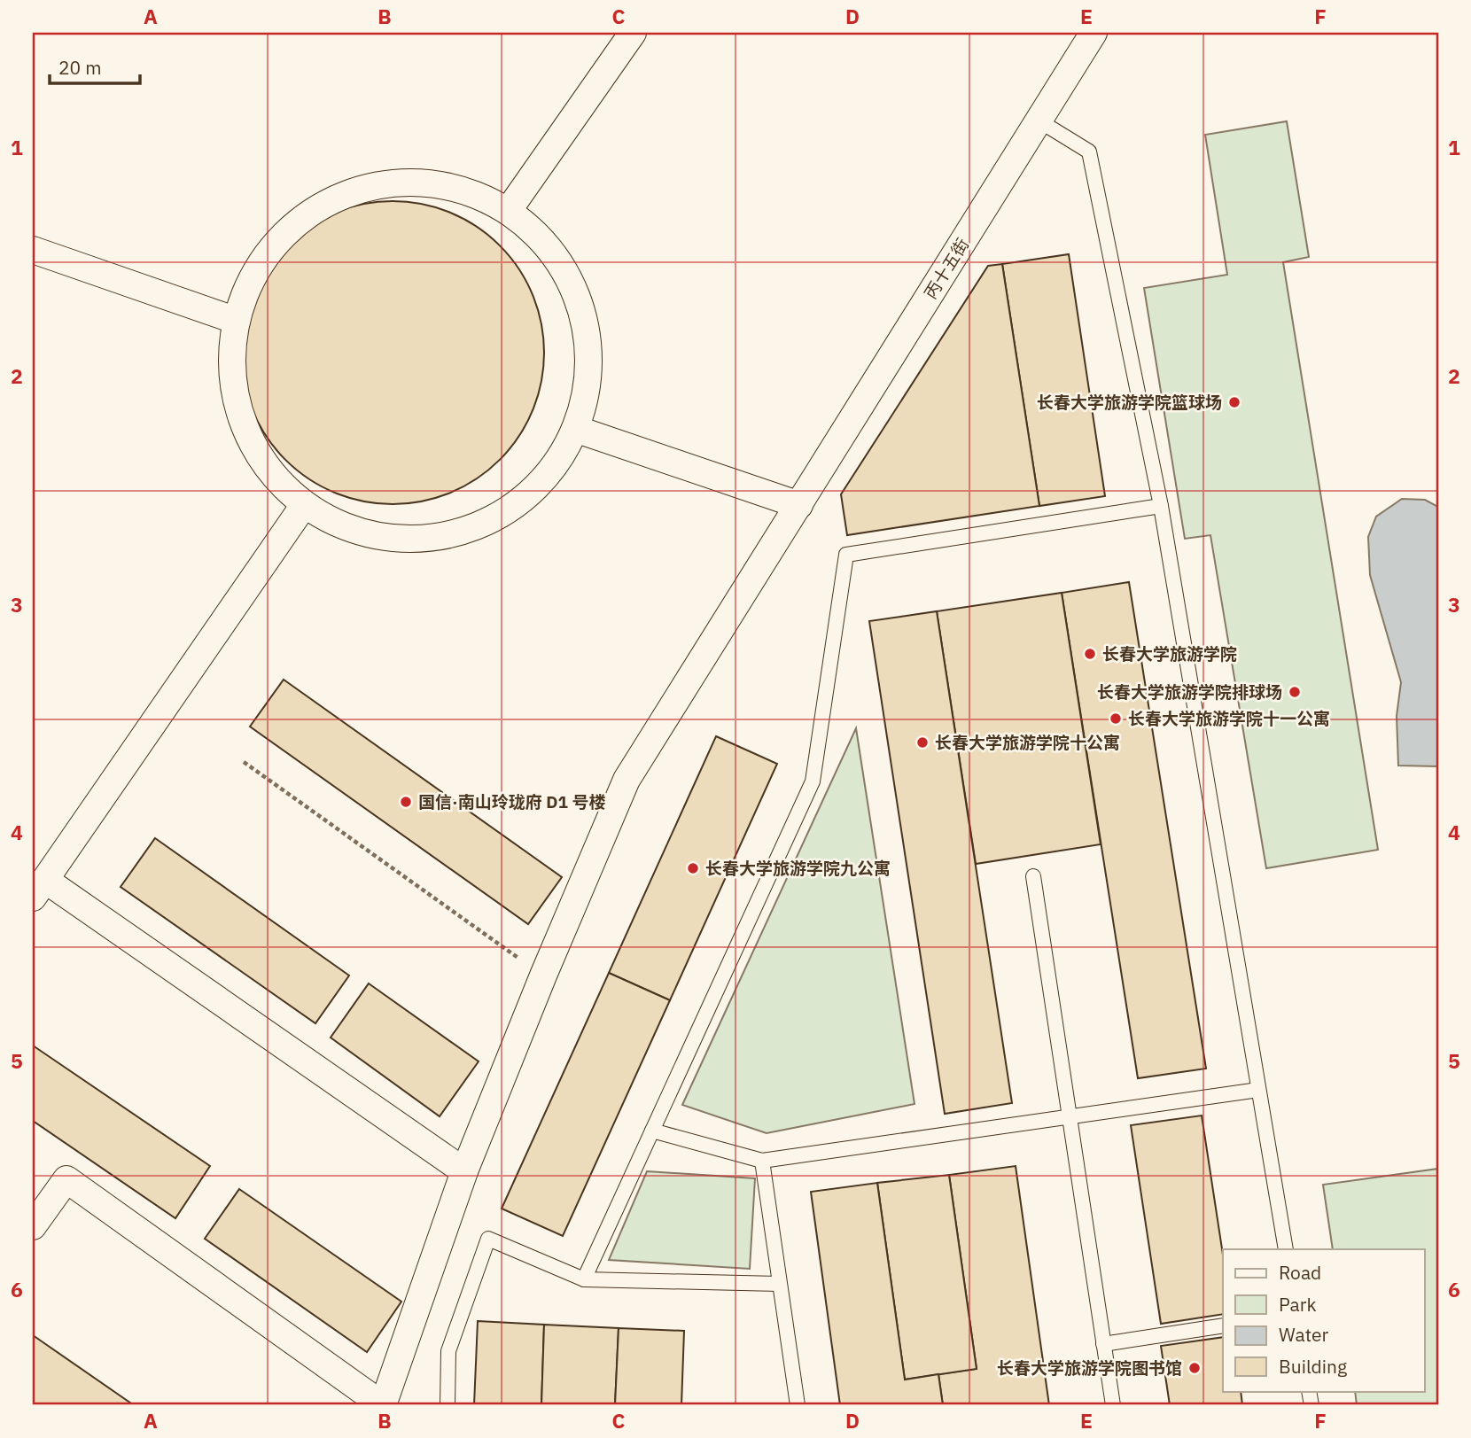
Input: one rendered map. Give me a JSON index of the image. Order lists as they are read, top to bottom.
{
  "streets": {
    "street": ["丙十五街"]
  },
  "places": [
    "长春大学旅游学院篮球场",
    "长春大学旅游学院",
    "长春大学旅游学院排球场",
    "长春大学旅游学院十一公寓",
    "长春大学旅游学院十公寓",
    "国信·南山玲珑府 D1 号楼",
    "长春大学旅游学院九公寓",
    "长春大学旅游学院图书馆"
  ],
  "legend": [
    "Road",
    "Park",
    "Water",
    "Building"
  ],
  "scale_bar": "20 m",
  "grid": {
    "columns": [
      "A",
      "B",
      "C",
      "D",
      "E",
      "F"
    ],
    "rows": [
      "1",
      "2",
      "3",
      "4",
      "5",
      "6"
    ]
  }
}
